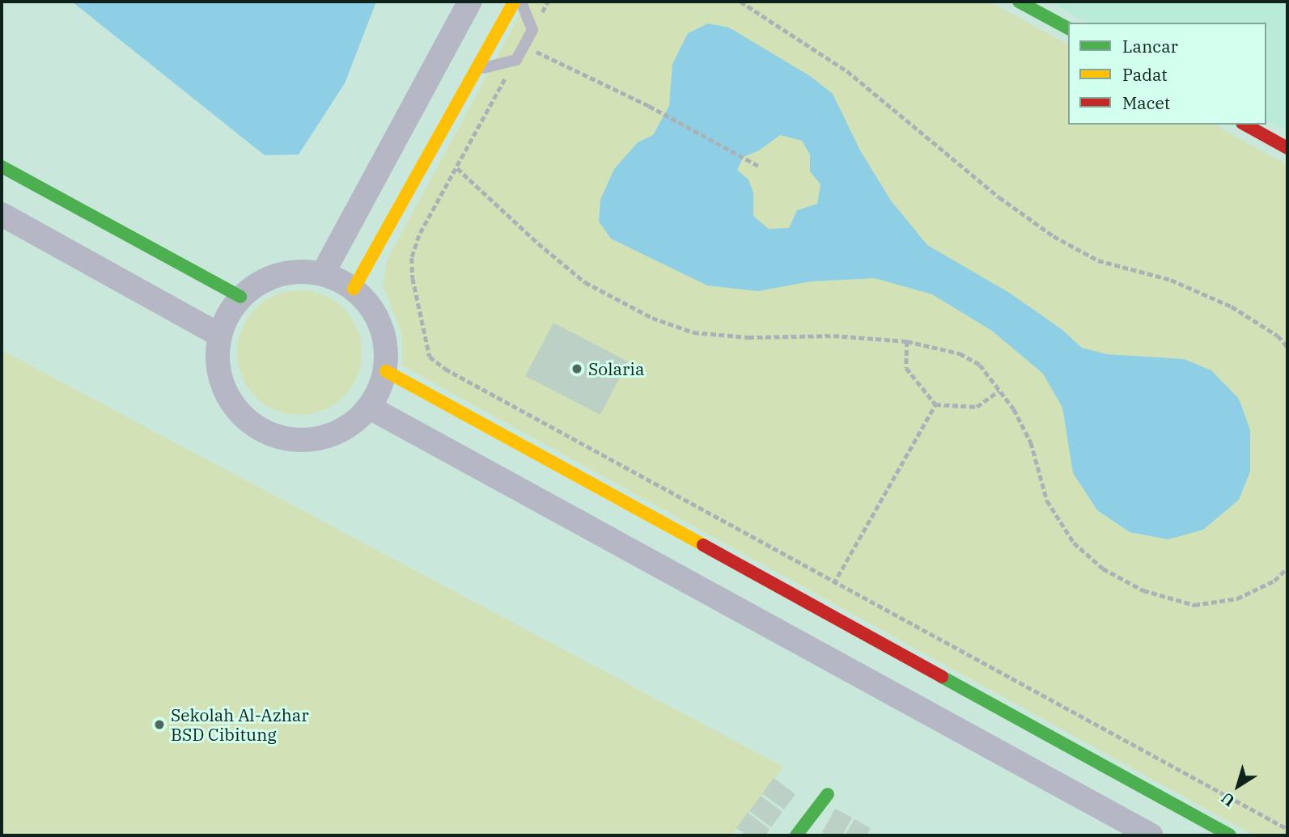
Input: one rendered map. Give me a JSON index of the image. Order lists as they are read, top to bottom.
{
  "places": ["Solaria", "Sekolah Al-Azhar BSD Cibitung"],
  "legend": ["Lancar", "Padat", "Macet"],
  "north": "bottom left"
}
